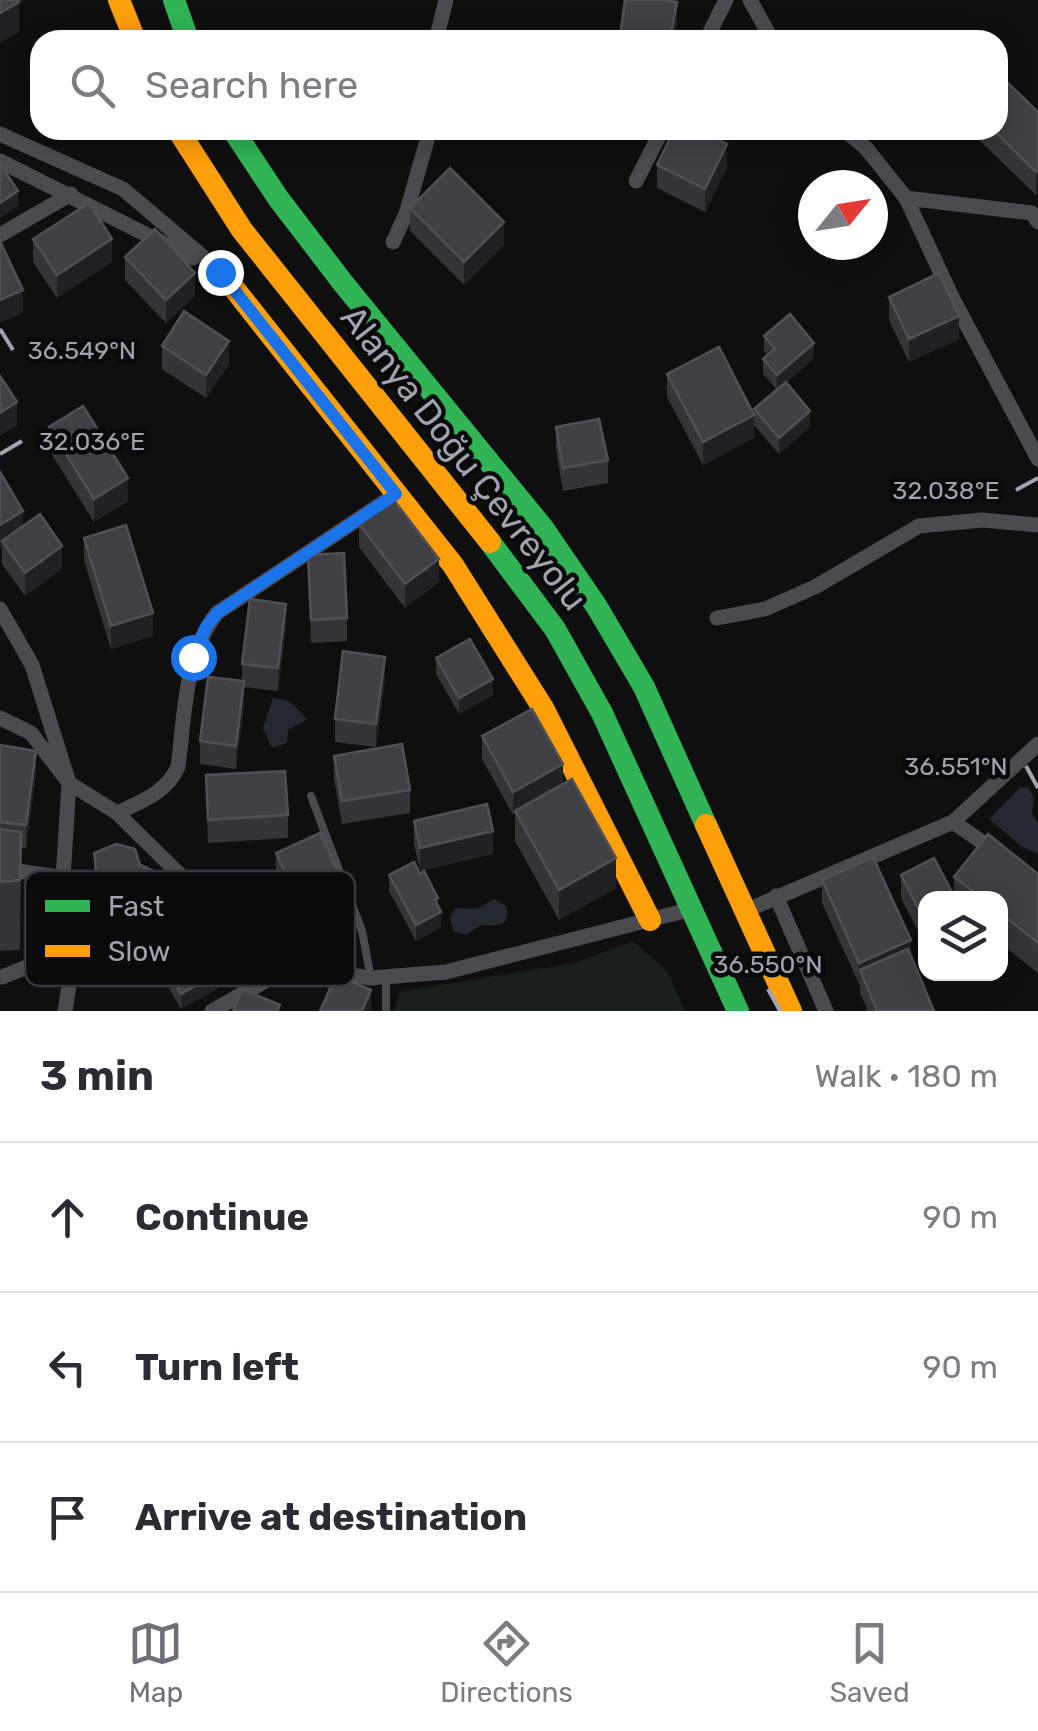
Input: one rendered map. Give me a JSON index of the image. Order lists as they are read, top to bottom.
{
  "streets": {
    "main road": ["Alanya Doğu Çevreyolu"]
  },
  "legend": ["Fast", "Slow"],
  "north": "top right",
  "page": {
    "search": "Search here",
    "heading": ["3 min", "Walk · 180 m"],
    "list": [
      ["Continue", "90 m"],
      ["Turn left", "90 m"],
      "Arrive at destination"
    ],
    "nav": ["Map", "Directions", "Saved"]
  },
  "coordinates": [
    "36.549°N",
    "32.036°E",
    "32.038°E",
    "36.551°N",
    "36.550°N"
  ]
}
